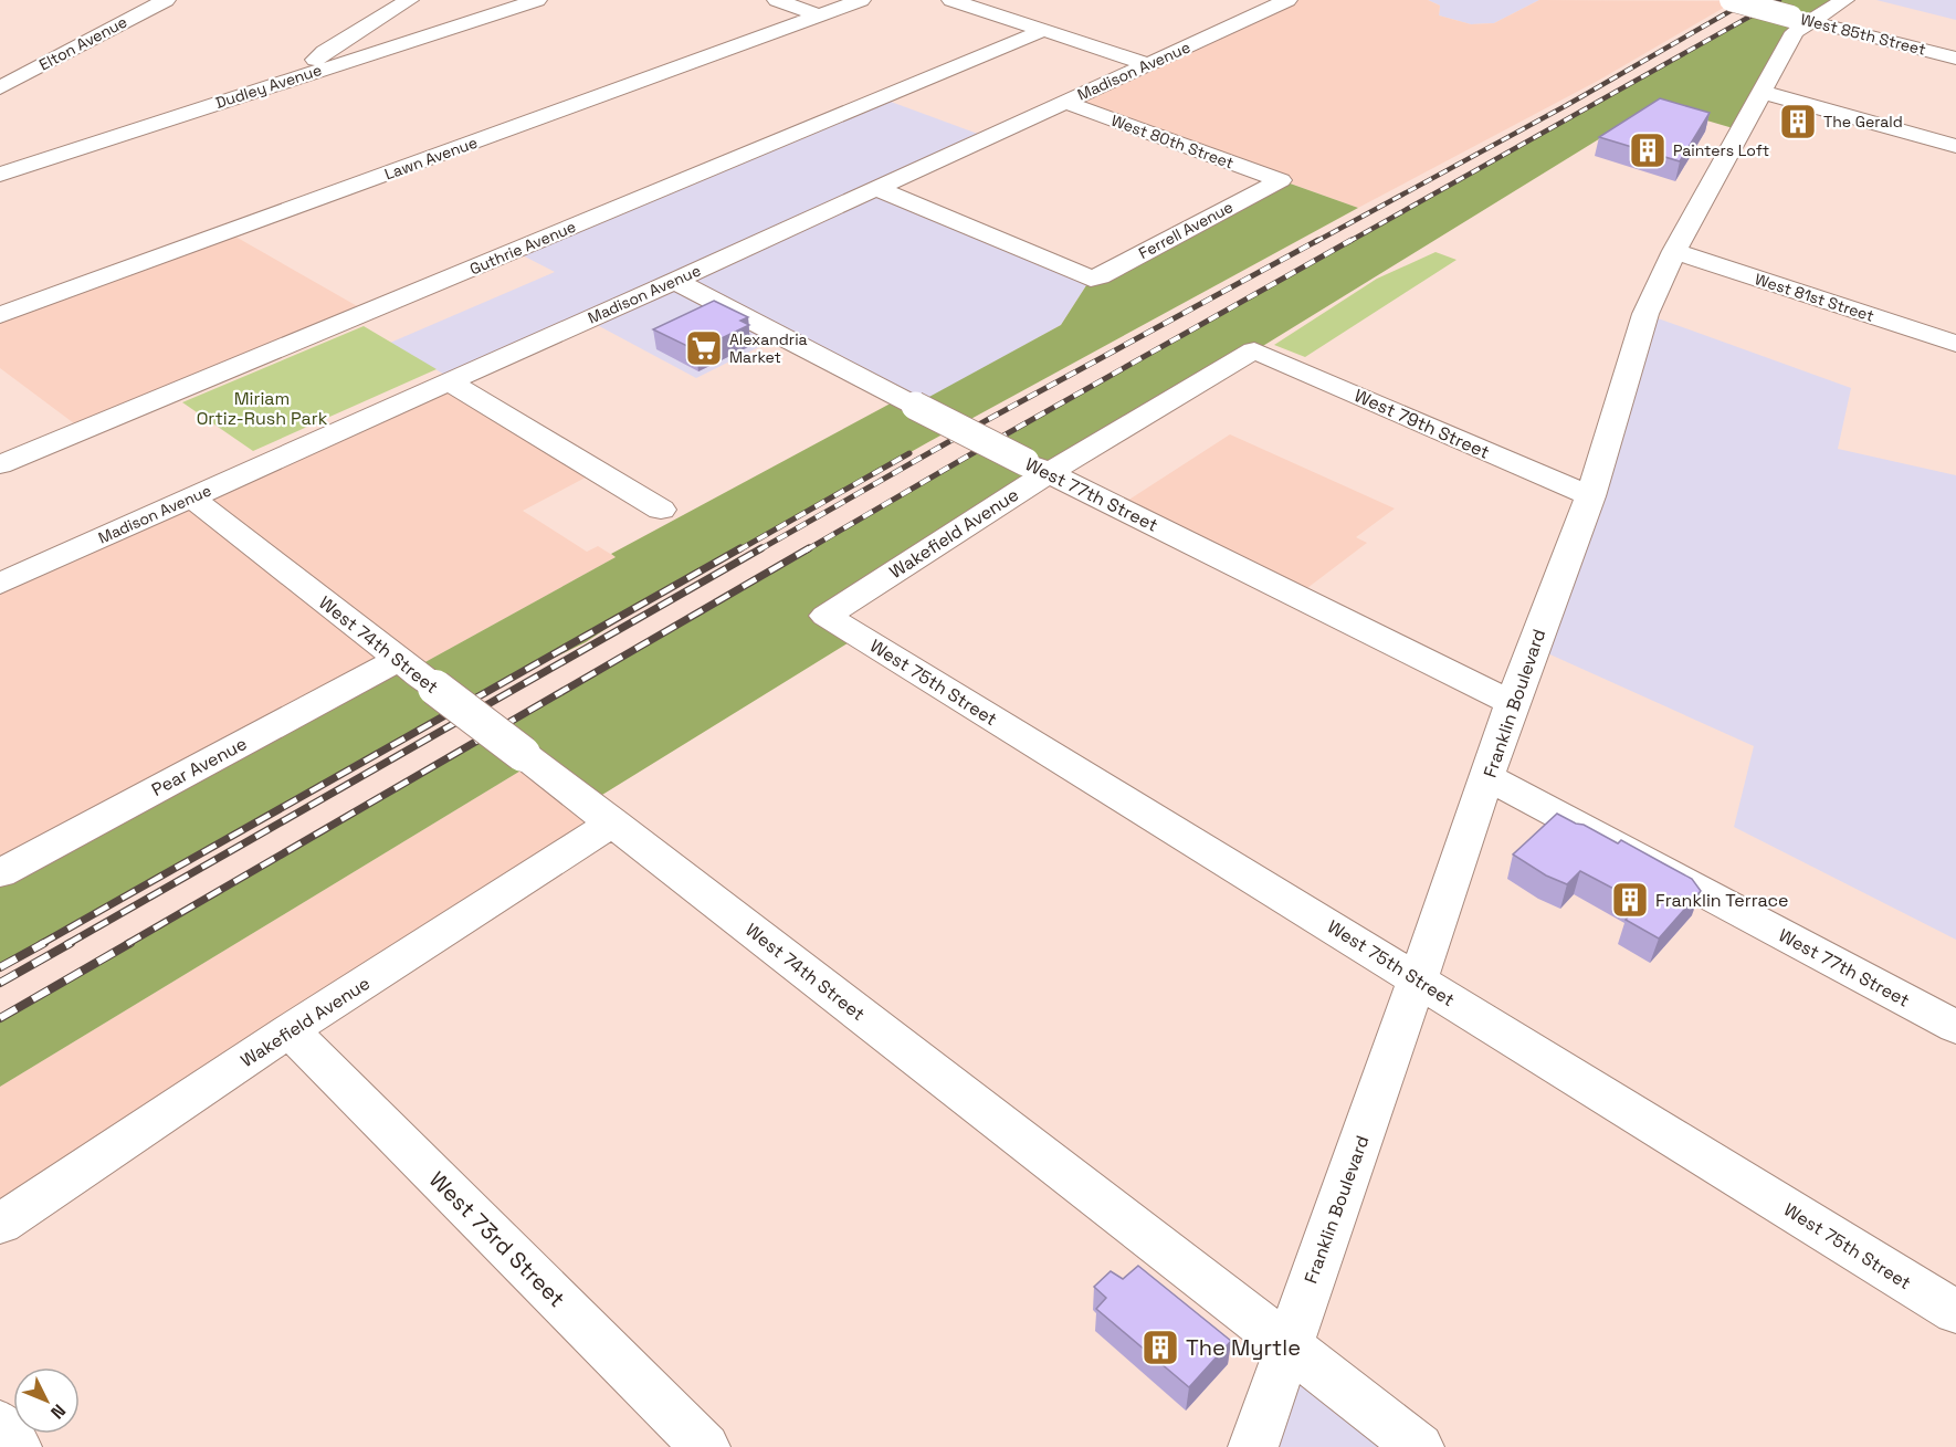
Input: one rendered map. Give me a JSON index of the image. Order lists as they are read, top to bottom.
{
  "streets": {
    "street": [
      "West 85th Street",
      "Elton Avenue",
      "Madison Avenue",
      "Dudley Avenue",
      "West 80th Street",
      "Lawn Avenue",
      "Ferrell Avenue",
      "Guthrie Avenue",
      "West 81st Street",
      "West 79th Street",
      "West 77th Street",
      "Wakefield Avenue",
      "West 74th Street",
      "West 75th Street",
      "Franklin Boulevard",
      "Pear Avenue",
      "West 73rd Street"
    ]
  },
  "crossings": [
    ["West 85th Street", "Franklin Boulevard"],
    ["Madison Avenue", "West 80th Street"],
    ["Madison Avenue", "Ferrell Avenue"],
    ["Madison Avenue", "West 77th Street"],
    ["Madison Avenue", "West 74th Street"],
    ["West 80th Street", "Ferrell Avenue"],
    ["West 81st Street", "Franklin Boulevard"],
    ["West 79th Street", "Wakefield Avenue"],
    ["West 79th Street", "Franklin Boulevard"],
    ["West 77th Street", "Wakefield Avenue"],
    ["West 77th Street", "Franklin Boulevard"],
    ["Wakefield Avenue", "West 74th Street"],
    ["Wakefield Avenue", "West 75th Street"],
    ["Wakefield Avenue", "West 73rd Street"],
    ["West 74th Street", "Franklin Boulevard"],
    ["West 74th Street", "Pear Avenue"],
    ["West 75th Street", "Franklin Boulevard"]
  ],
  "parks": ["Miriam Ortiz-Rush Park"],
  "places": {
    "building": [
      "The Gerald",
      "Painters Loft",
      "Franklin Terrace",
      "The Myrtle"
    ],
    "supermarket": ["Alexandria Market"]
  },
  "north": "bottom right"
}
